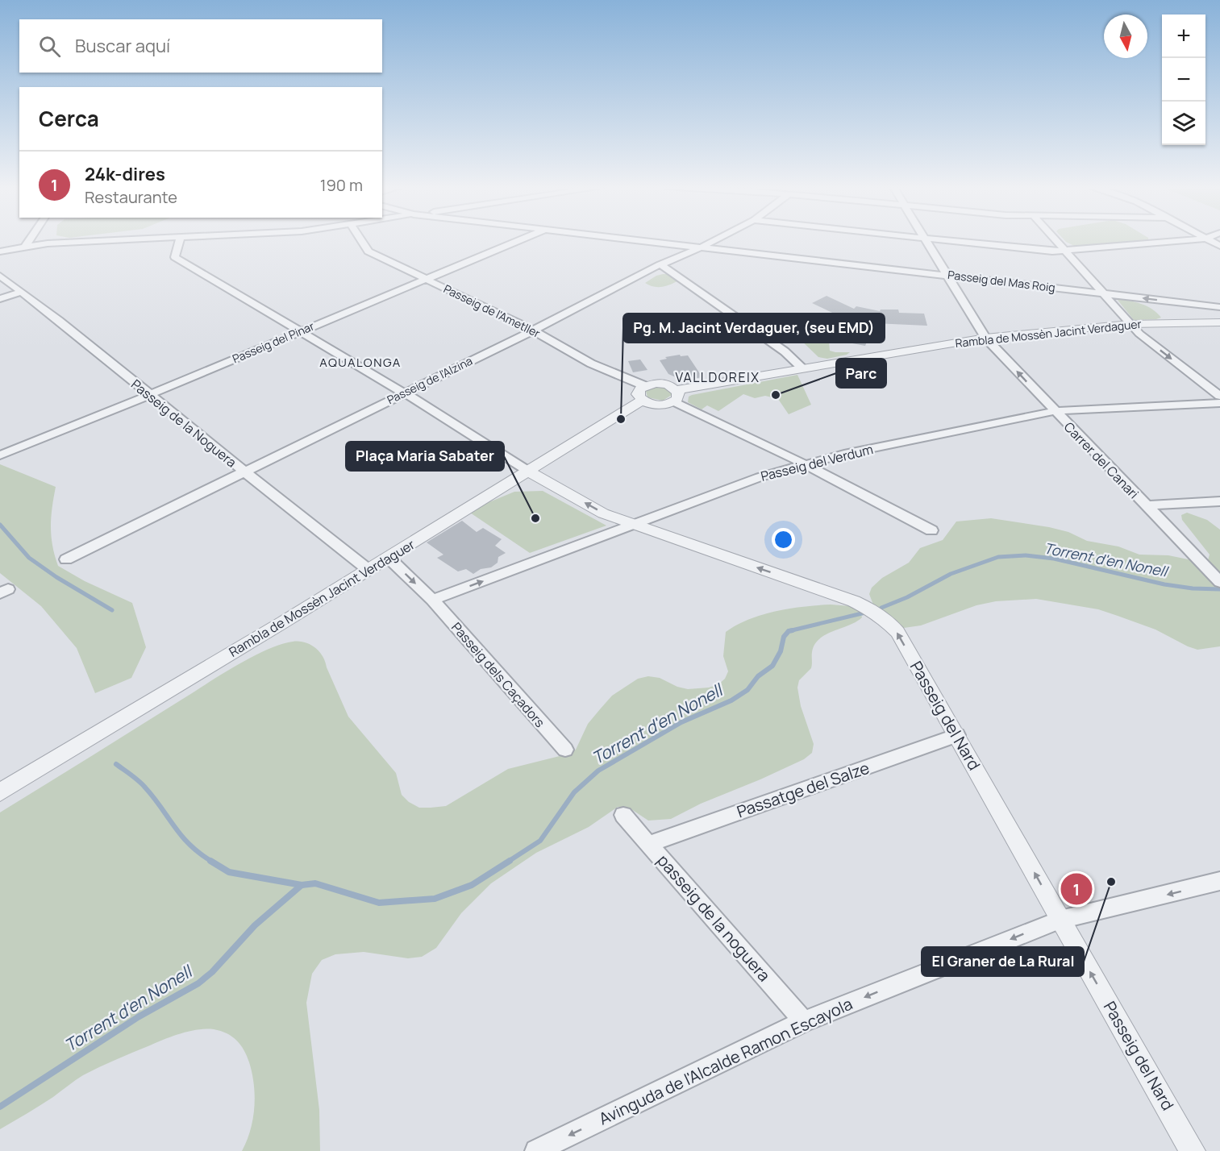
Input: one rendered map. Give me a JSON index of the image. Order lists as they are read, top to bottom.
{
  "streets": {
    "street": [
      "Passeig del Mas Roig",
      "Passeig de l'Ametller",
      "Rambla de Mossèn Jacint Verdaguer",
      "Passeig del Pinar",
      "Passeig de l'Alzina",
      "Passeig de la Noguera",
      "Carrer del Canari",
      "Passeig del Verdum",
      "Passeig dels Caçadors",
      "Passeig del Nard",
      "Passatge del Salze",
      "passeig de la noguera",
      "Avinguda de l'Alcalde Ramon Escayola"
    ]
  },
  "crossings": [
    ["Passeig del Mas Roig", "Passeig de l'Alzina"],
    ["Passeig del Mas Roig", "Carrer del Canari"],
    ["Passeig de l'Ametller", "Rambla de Mossèn Jacint Verdaguer"],
    ["Passeig de l'Ametller", "Passeig del Pinar"],
    ["Passeig de l'Ametller", "Passeig de l'Alzina"],
    ["Rambla de Mossèn Jacint Verdaguer", "Passeig de la Noguera"],
    ["Rambla de Mossèn Jacint Verdaguer", "Carrer del Canari"],
    ["Rambla de Mossèn Jacint Verdaguer", "Passeig del Nard"],
    ["Passeig del Pinar", "Passeig de la Noguera"],
    ["Passeig de l'Alzina", "Passeig de la Noguera"],
    ["Carrer del Canari", "Passeig del Verdum"],
    ["Passeig del Verdum", "Passeig dels Caçadors"],
    ["Passeig del Verdum", "Passeig del Nard"],
    ["Passeig del Nard", "Passatge del Salze"],
    ["Passeig del Nard", "Avinguda de l'Alcalde Ramon Escayola"],
    ["Passatge del Salze", "passeig de la noguera"],
    ["passeig de la noguera", "Avinguda de l'Alcalde Ramon Escayola"]
  ],
  "one_way": ["Passeig del Nard", "Avinguda de l'Alcalde Ramon Escayola"],
  "districts": ["AQUALONGA", "VALLDOREIX"],
  "water": ["Torrent d'en Nonell"],
  "places": [
    "Parc",
    "Pg. M. Jacint Verdaguer, (seu EMD)",
    "Plaça Maria Sabater",
    "El Graner de La Rural"
  ],
  "north": "bottom",
  "page": {
    "map_buttons": ["+", "−"],
    "search": "Buscar aquí",
    "heading": "Cerca",
    "list": [
      {
        "mark": "1",
        "name": "24k-dires",
        "note": "Restaurante",
        "value": "190 m"
      }
    ],
    "pins": "1"
  }
}
